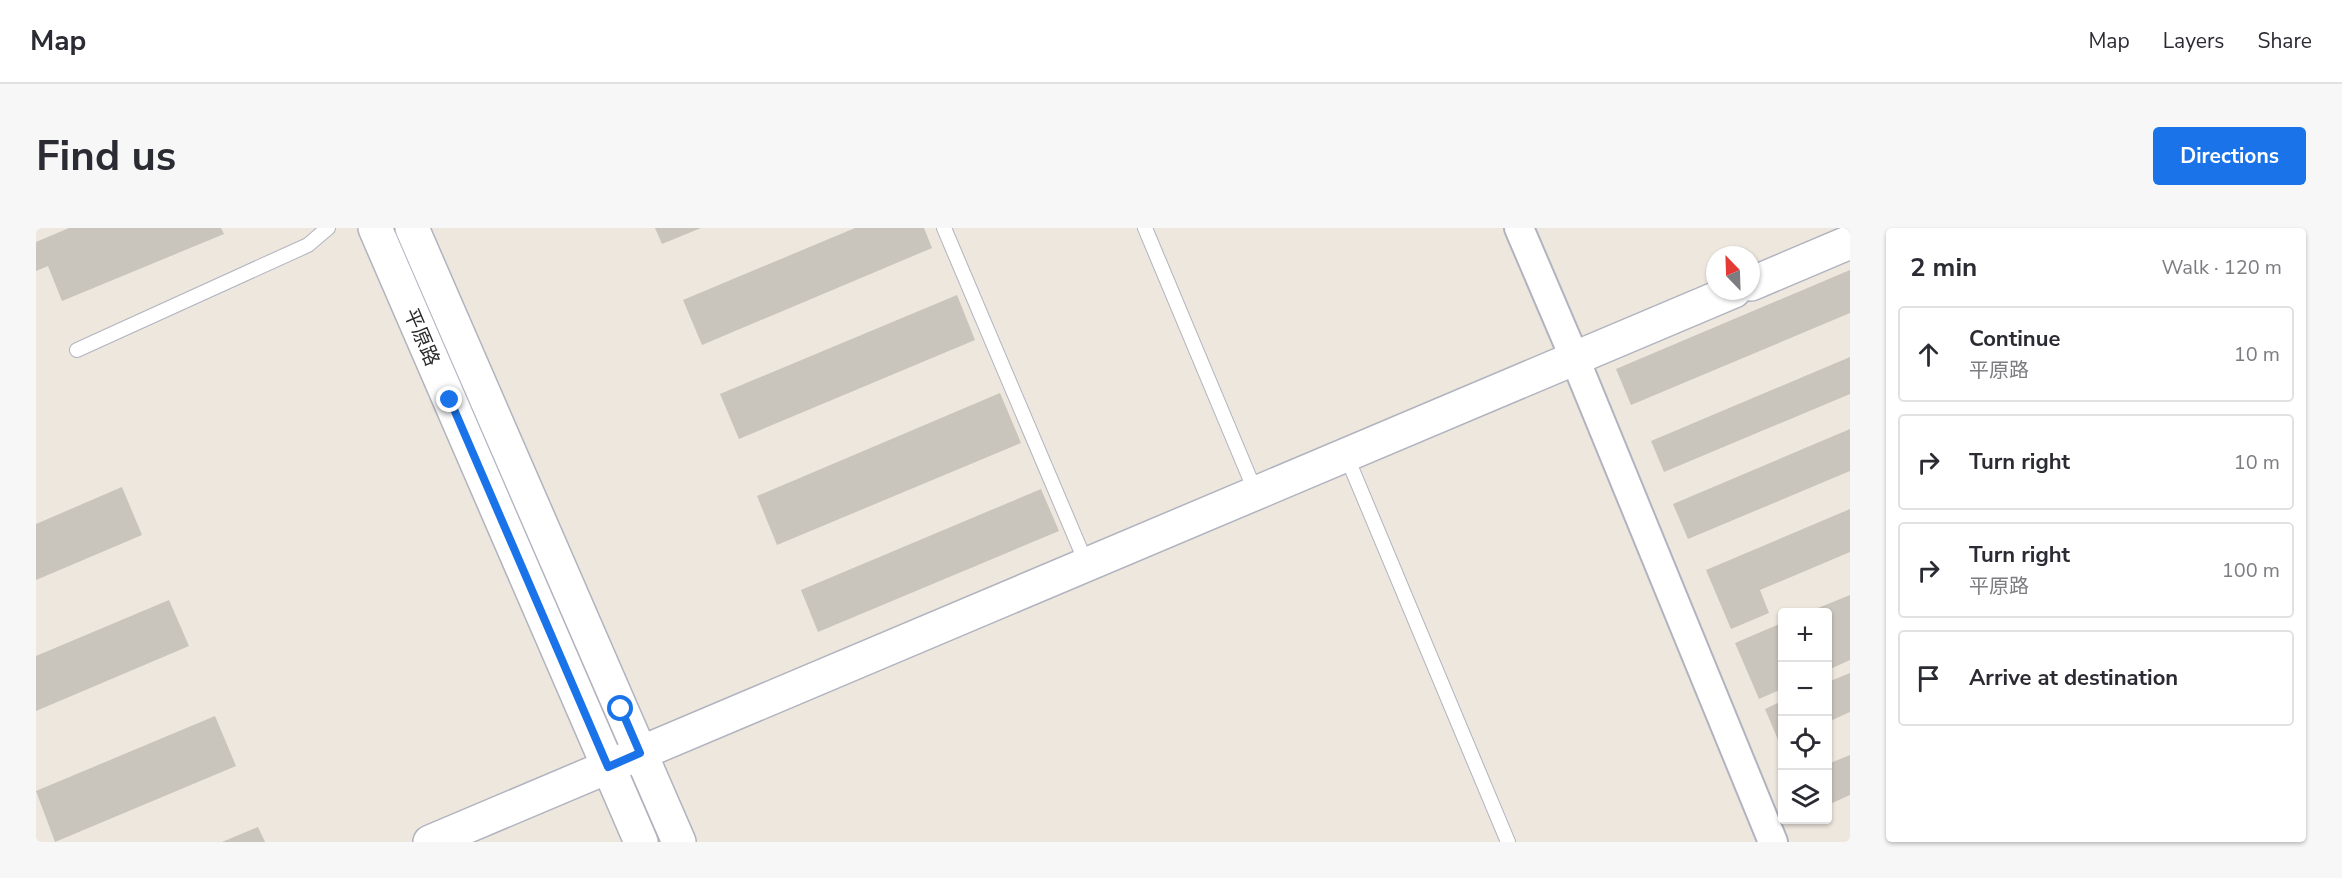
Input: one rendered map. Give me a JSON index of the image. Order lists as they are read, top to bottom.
{
  "streets": {
    "street": ["平原路"]
  },
  "north": "top left",
  "page": {
    "header": "Map",
    "nav": ["Map", "Layers", "Share"],
    "buttons": "Directions",
    "title": "Find us",
    "heading": ["2 min", "Walk · 120 m"],
    "list": [
      ["Continue", "平原路", "10 m"],
      ["Turn right", "10 m"],
      ["Turn right", "平原路", "100 m"],
      "Arrive at destination"
    ],
    "map_buttons": ["+", "−"]
  }
}
